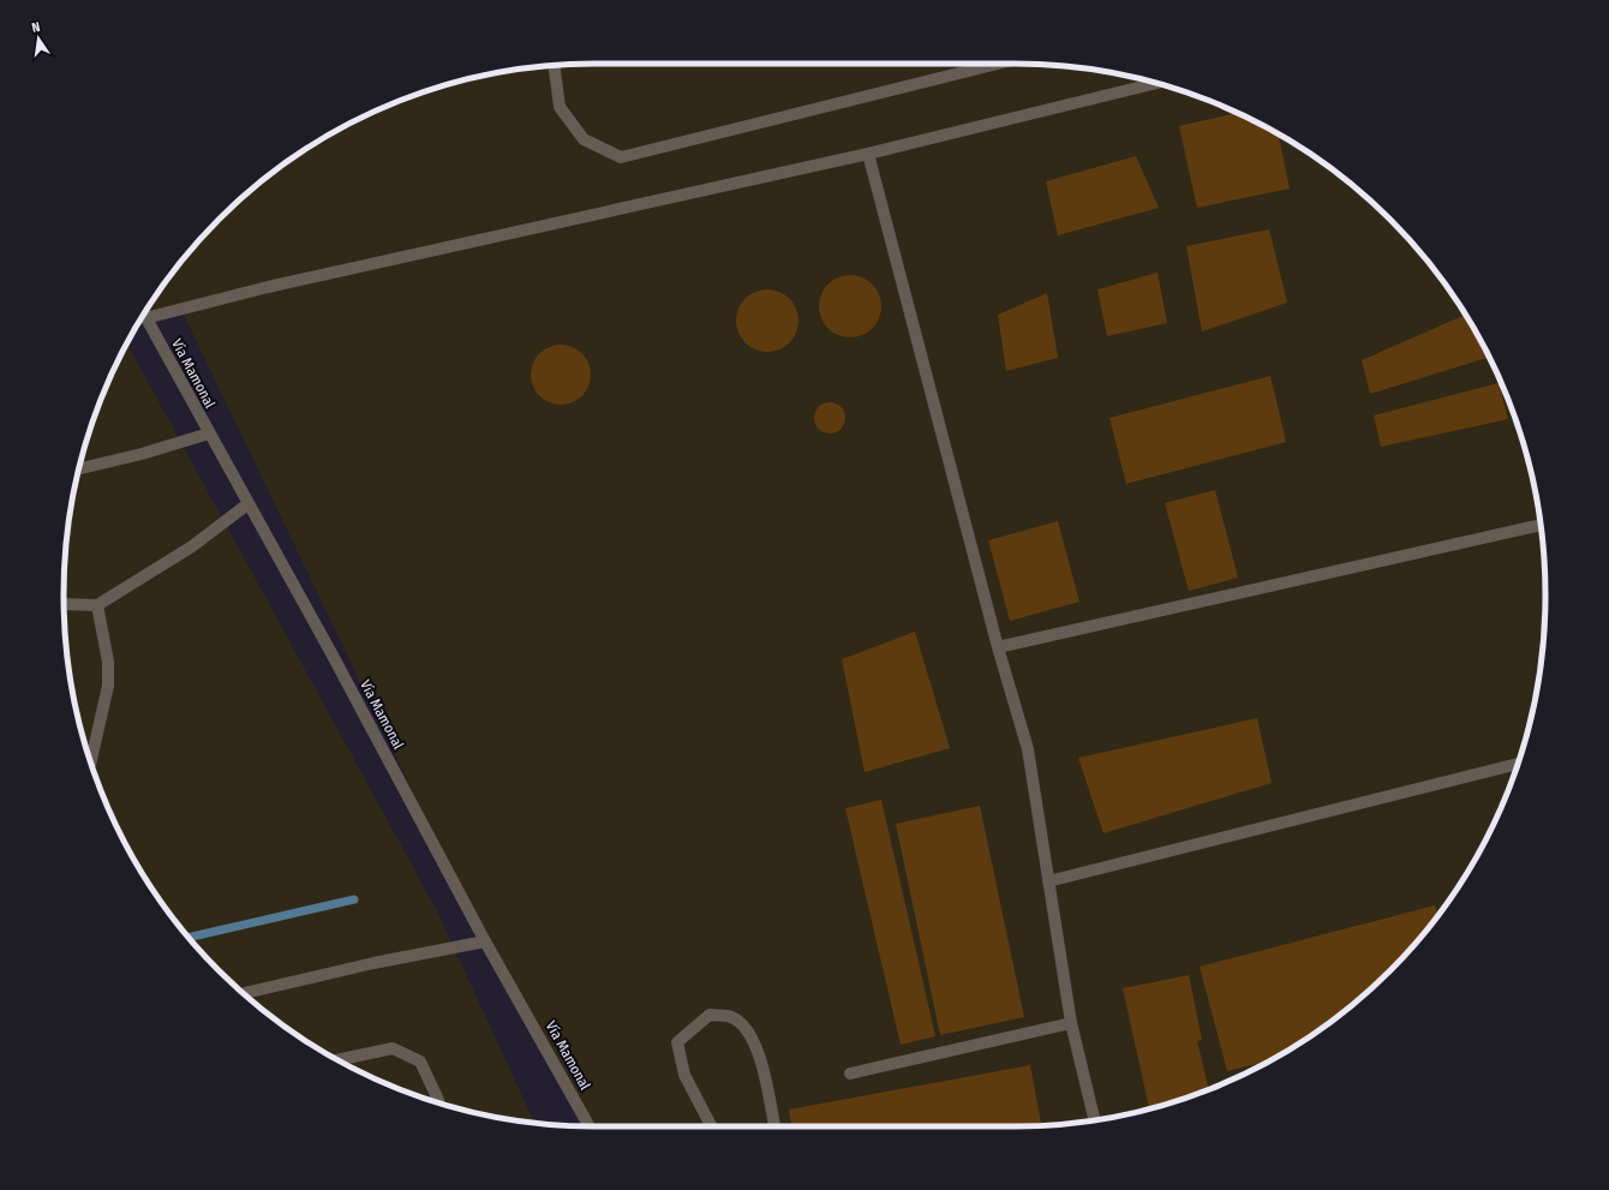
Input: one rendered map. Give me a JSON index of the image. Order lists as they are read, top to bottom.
{
  "streets": {
    "street": ["Vía Mamonal"]
  },
  "north": "top"
}
